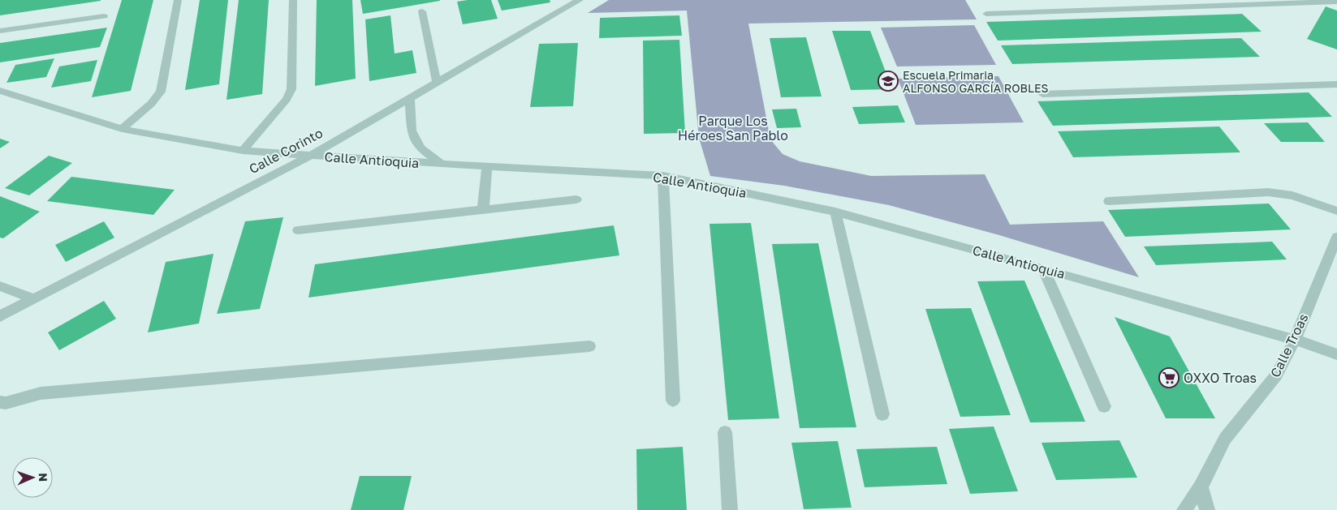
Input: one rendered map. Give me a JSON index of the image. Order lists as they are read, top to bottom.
{
  "streets": {
    "street": ["Calle Corinto", "Calle Antioquia", "Calle Troas"]
  },
  "crossings": [
    ["Calle Corinto", "Calle Antioquia"],
    ["Calle Antioquia", "Calle Troas"]
  ],
  "parks": ["Parque Los Héroes San Pablo"],
  "places": {
    "school or university": ["Escuela Primaria ALFONSO GARCÍA ROBLES"],
    "supermarket": ["OXXO Troas"]
  },
  "north": "right"
}
